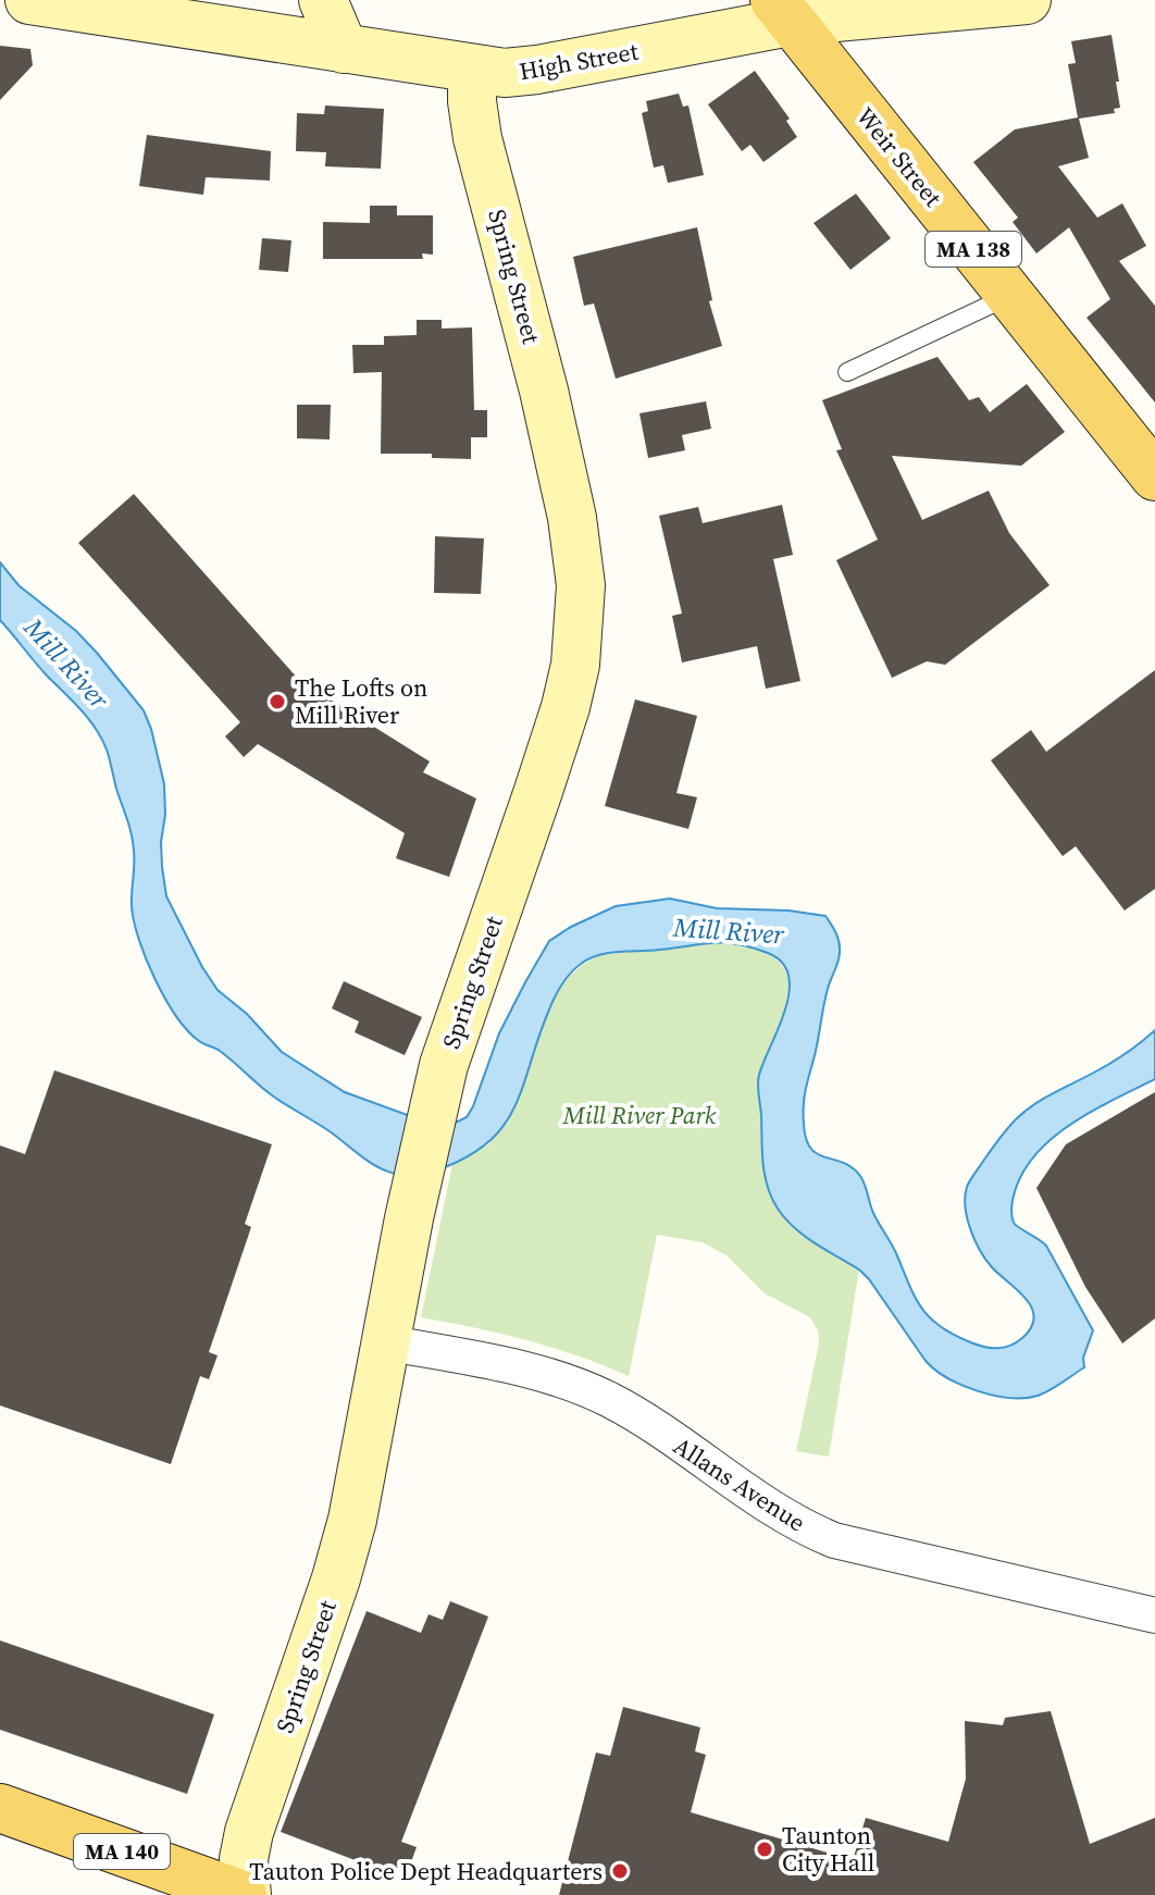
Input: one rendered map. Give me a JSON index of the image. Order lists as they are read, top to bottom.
{
  "streets": {
    "main road": [
      "High Street",
      "Weir Street",
      "MA 138",
      "Spring Street",
      "MA 140"
    ],
    "street": ["Allans Avenue"]
  },
  "crossings": [
    ["High Street", "Weir Street"],
    ["High Street", "Spring Street"],
    ["Spring Street", "Allans Avenue"],
    ["Spring Street", "MA 140"]
  ],
  "water": ["Mill River"],
  "parks": ["Mill River Park"],
  "places": ["The Lofts on Mill River", "Taunton City Hall", "Tauton Police Dept Headquarters"]
}
